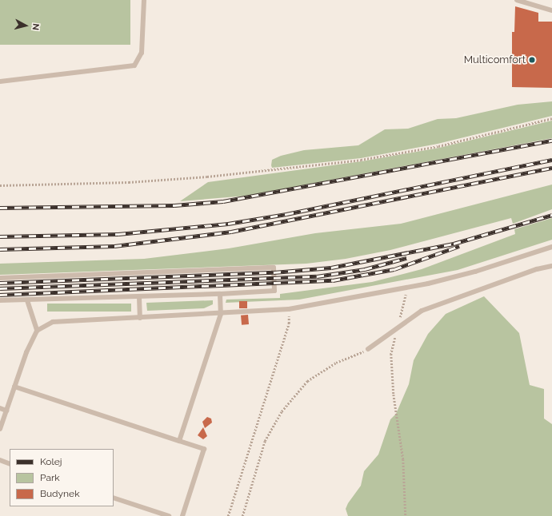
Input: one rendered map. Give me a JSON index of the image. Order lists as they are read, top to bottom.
{
  "places": ["Multicomfort"],
  "legend": ["Kolej", "Park", "Budynek"],
  "north": "right"
}
